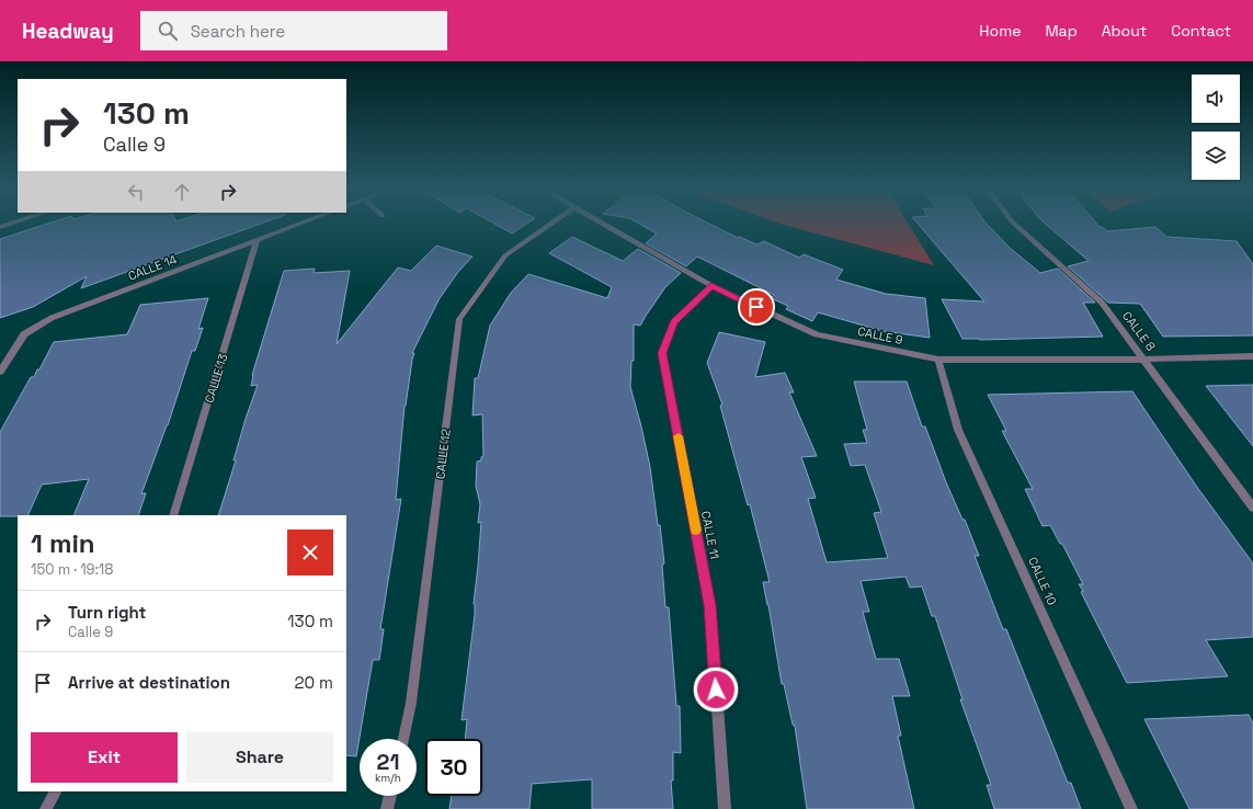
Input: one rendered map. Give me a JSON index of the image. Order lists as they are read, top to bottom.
{
  "streets": {
    "street": [
      "CALLE 14",
      "CALLE 8",
      "CALLE 9",
      "CALLE 13",
      "CALLE 12",
      "CALLE 11",
      "CALLE 10"
    ]
  },
  "crossings": [
    ["CALLE 14", "CALLE 13"],
    ["CALLE 8", "CALLE 9"],
    ["CALLE 9", "CALLE 11"],
    ["CALLE 9", "CALLE 10"]
  ],
  "page": {
    "header": "Headway",
    "search": "Search here",
    "nav": [
      "Home",
      "Map",
      "About",
      "Contact"
    ],
    "turn": ["130 m", "Calle 9"],
    "heading": ["1 min", "150 m · 19:18"],
    "list": [
      {
        "name": "Turn right",
        "note": "Calle 9",
        "value": "130 m"
      },
      {
        "name": "Arrive at destination",
        "value": "20 m"
      }
    ],
    "buttons": ["Exit", "Share"],
    "speed": "21 km/h",
    "limit": "30"
  }
}
